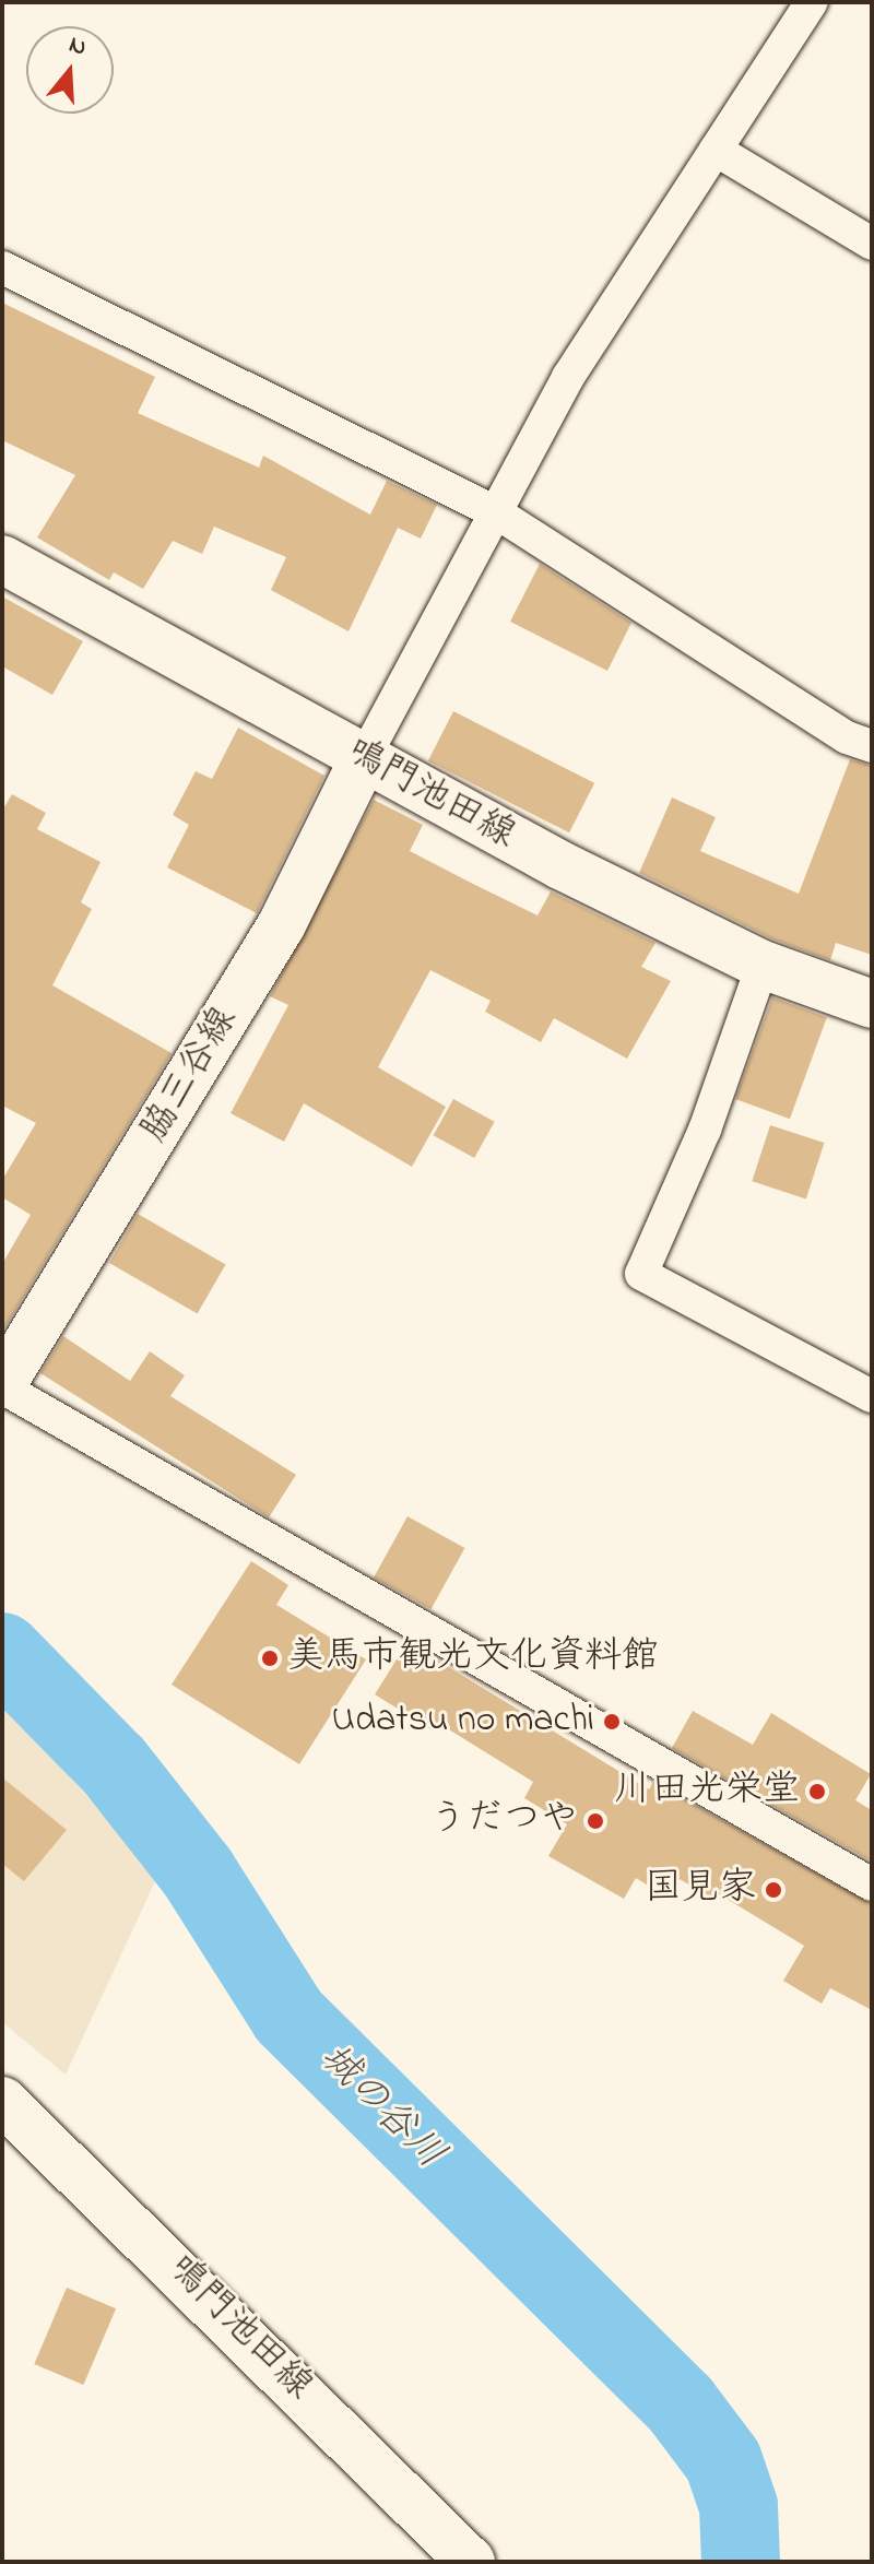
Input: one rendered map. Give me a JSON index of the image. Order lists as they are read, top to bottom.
{
  "streets": {
    "main road": ["鳴門池田線", "脇三谷線"]
  },
  "crossings": [
    ["鳴門池田線", "脇三谷線"]
  ],
  "water": ["城の谷川"],
  "places": [
    "美馬市観光文化資料館",
    "Udatsu no machi",
    "川田光栄堂",
    "うだつや",
    "国見家"
  ],
  "north": "top"
}
